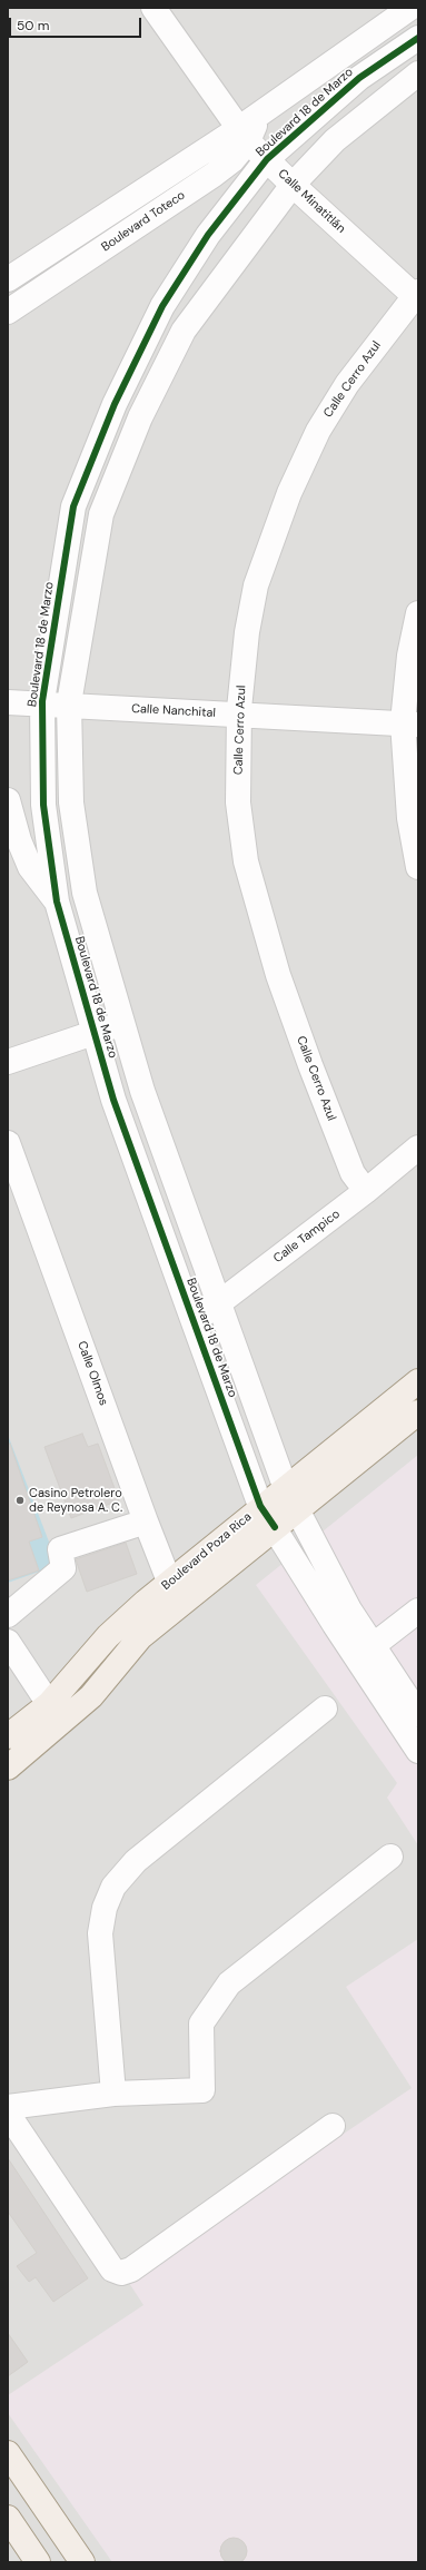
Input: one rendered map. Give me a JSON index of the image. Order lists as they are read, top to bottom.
{
  "streets": {
    "main road": ["Boulevard Poza Rica"],
    "street": [
      "Boulevard 18 de Marzo",
      "Calle Minatitlán",
      "Boulevard Toteco",
      "Calle Cerro Azul",
      "Calle Nanchital",
      "Calle Tampico",
      "Calle Olmos"
    ]
  },
  "crossings": [
    ["Boulevard 18 de Marzo", "Calle Minatitlán"],
    ["Boulevard 18 de Marzo", "Calle Nanchital"],
    ["Boulevard 18 de Marzo", "Calle Tampico"],
    ["Boulevard 18 de Marzo", "Boulevard Poza Rica"],
    ["Calle Minatitlán", "Boulevard Toteco"],
    ["Calle Minatitlán", "Calle Cerro Azul"],
    ["Calle Cerro Azul", "Calle Nanchital"],
    ["Calle Cerro Azul", "Calle Tampico"],
    ["Calle Olmos", "Boulevard Poza Rica"]
  ],
  "places": ["Casino Petrolero de Reynosa A. C."],
  "scale_bar": "50 m"
}
